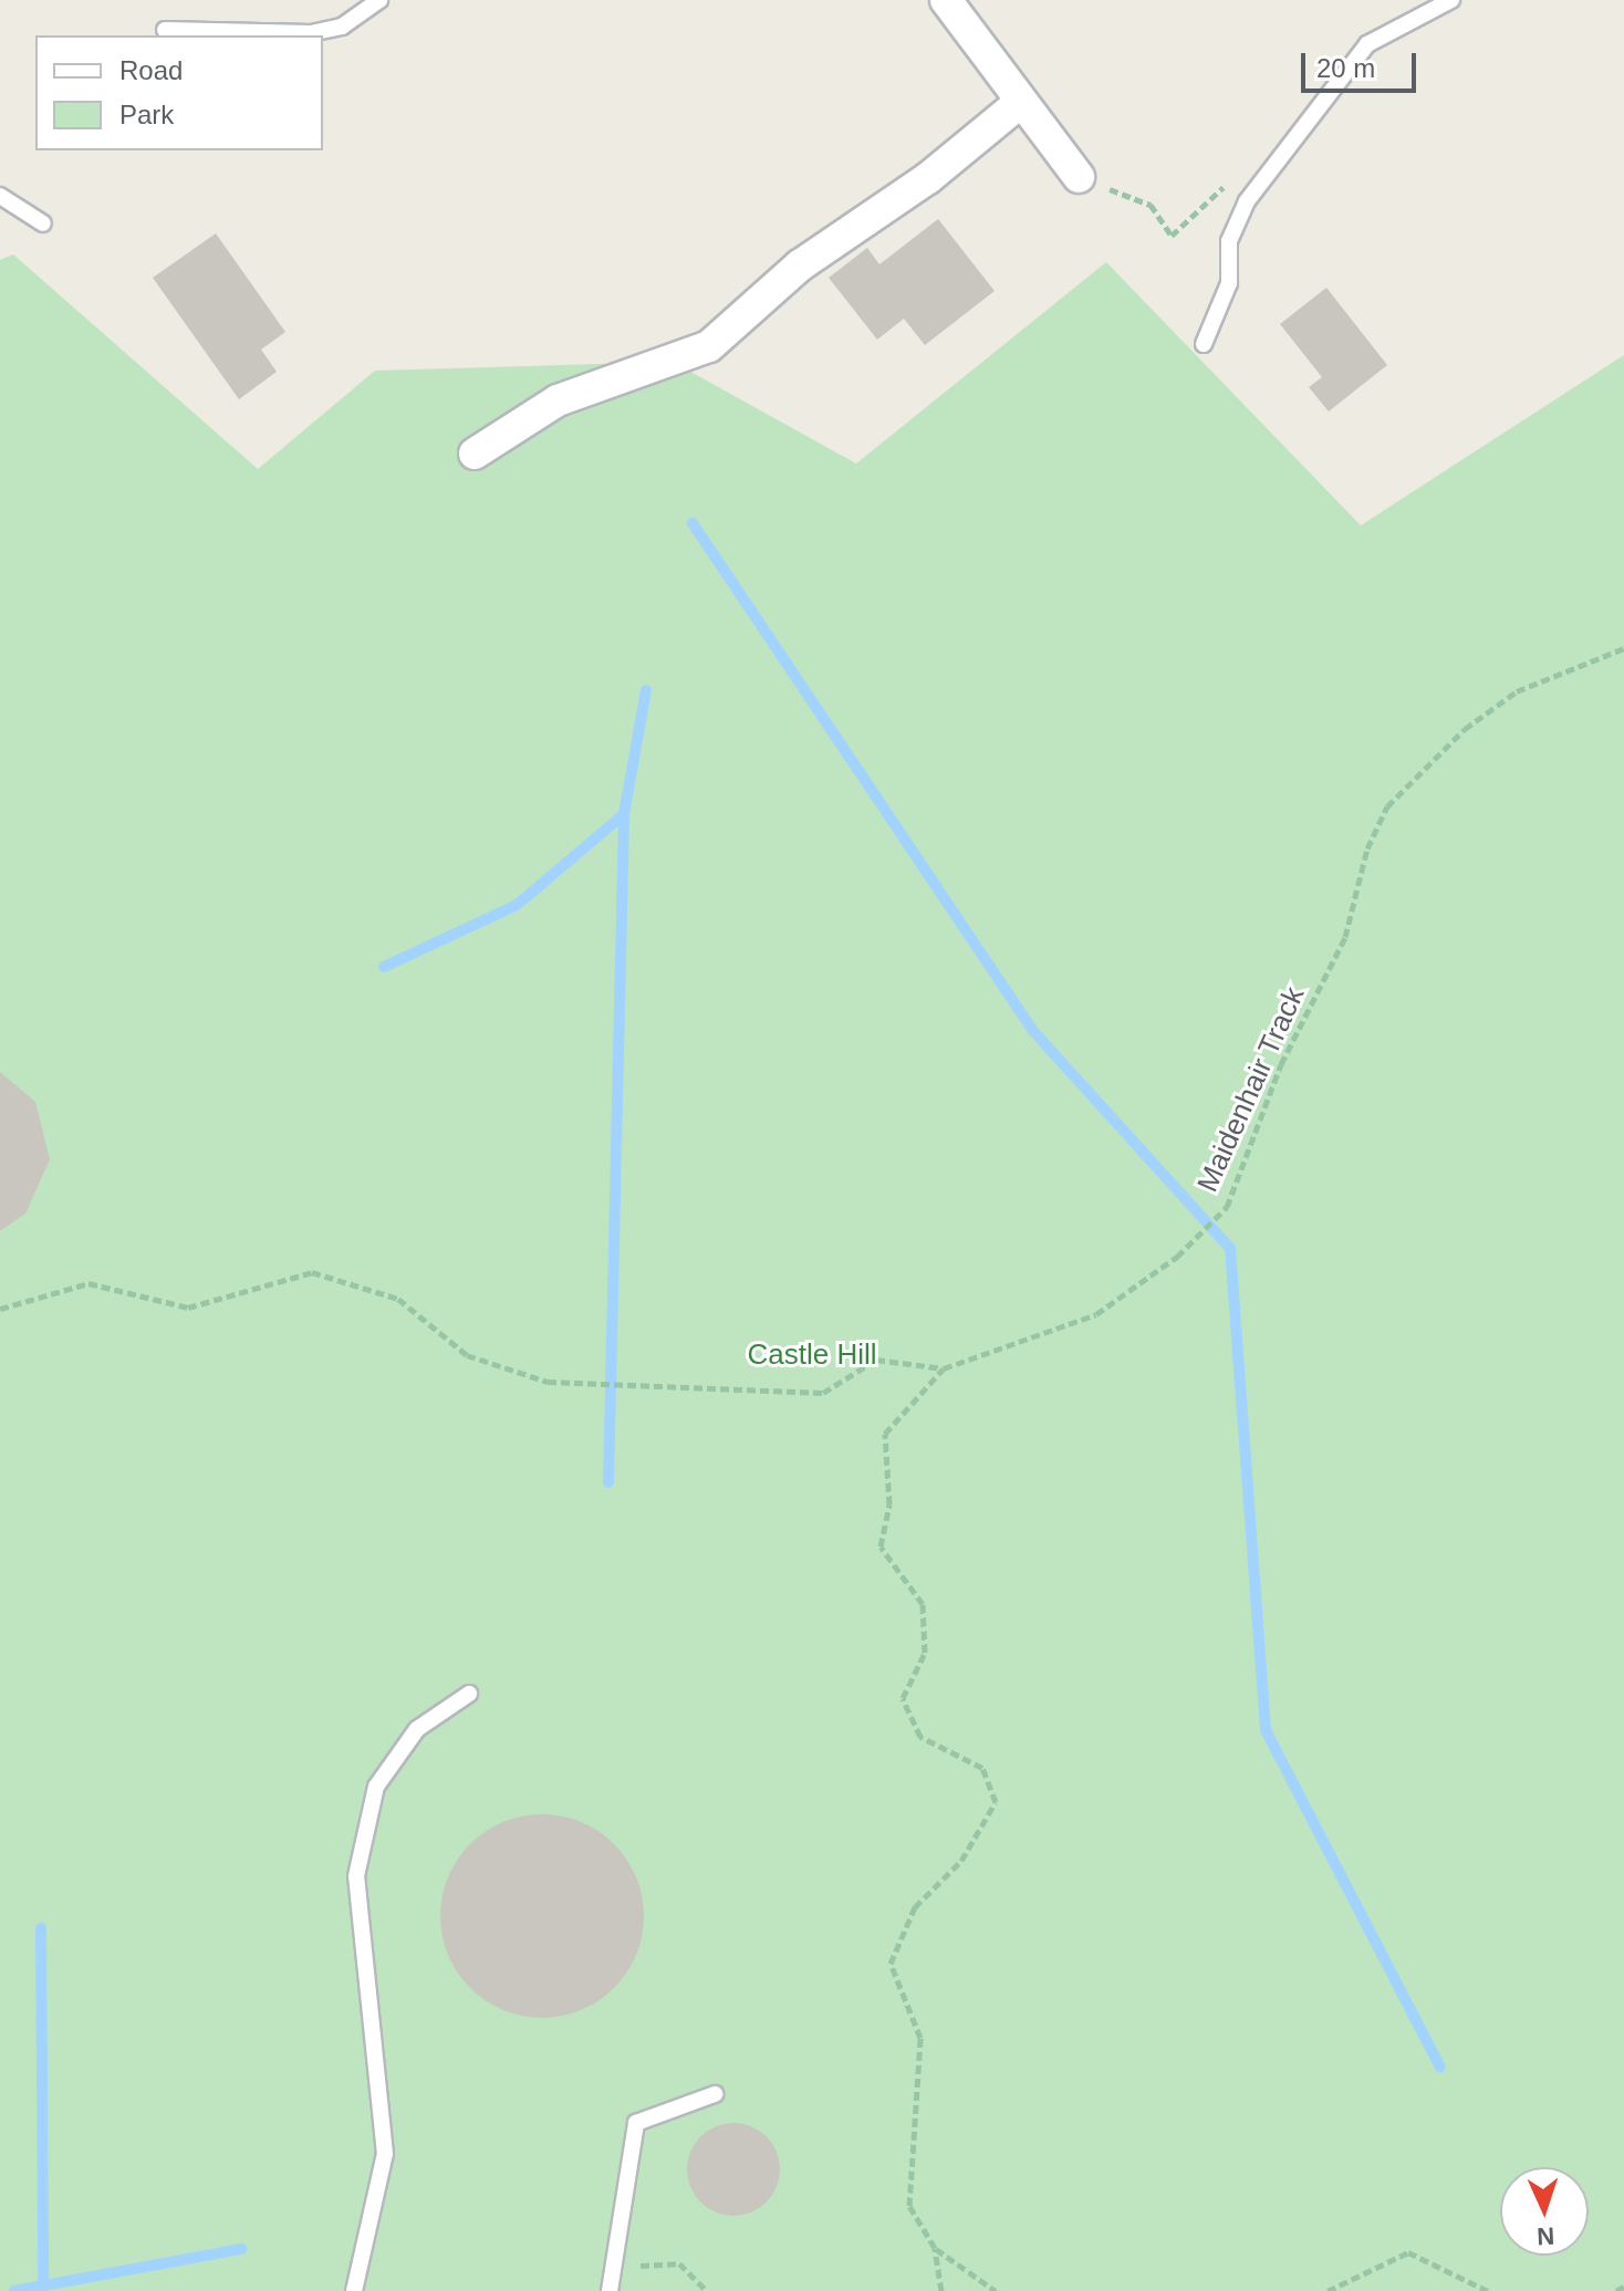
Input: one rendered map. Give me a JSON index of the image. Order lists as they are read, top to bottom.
{
  "streets": {
    "path": ["Maidenhair Track"]
  },
  "parks": ["Castle Hill"],
  "legend": ["Road", "Park"],
  "scale_bar": "20 m",
  "north": "bottom"
}
